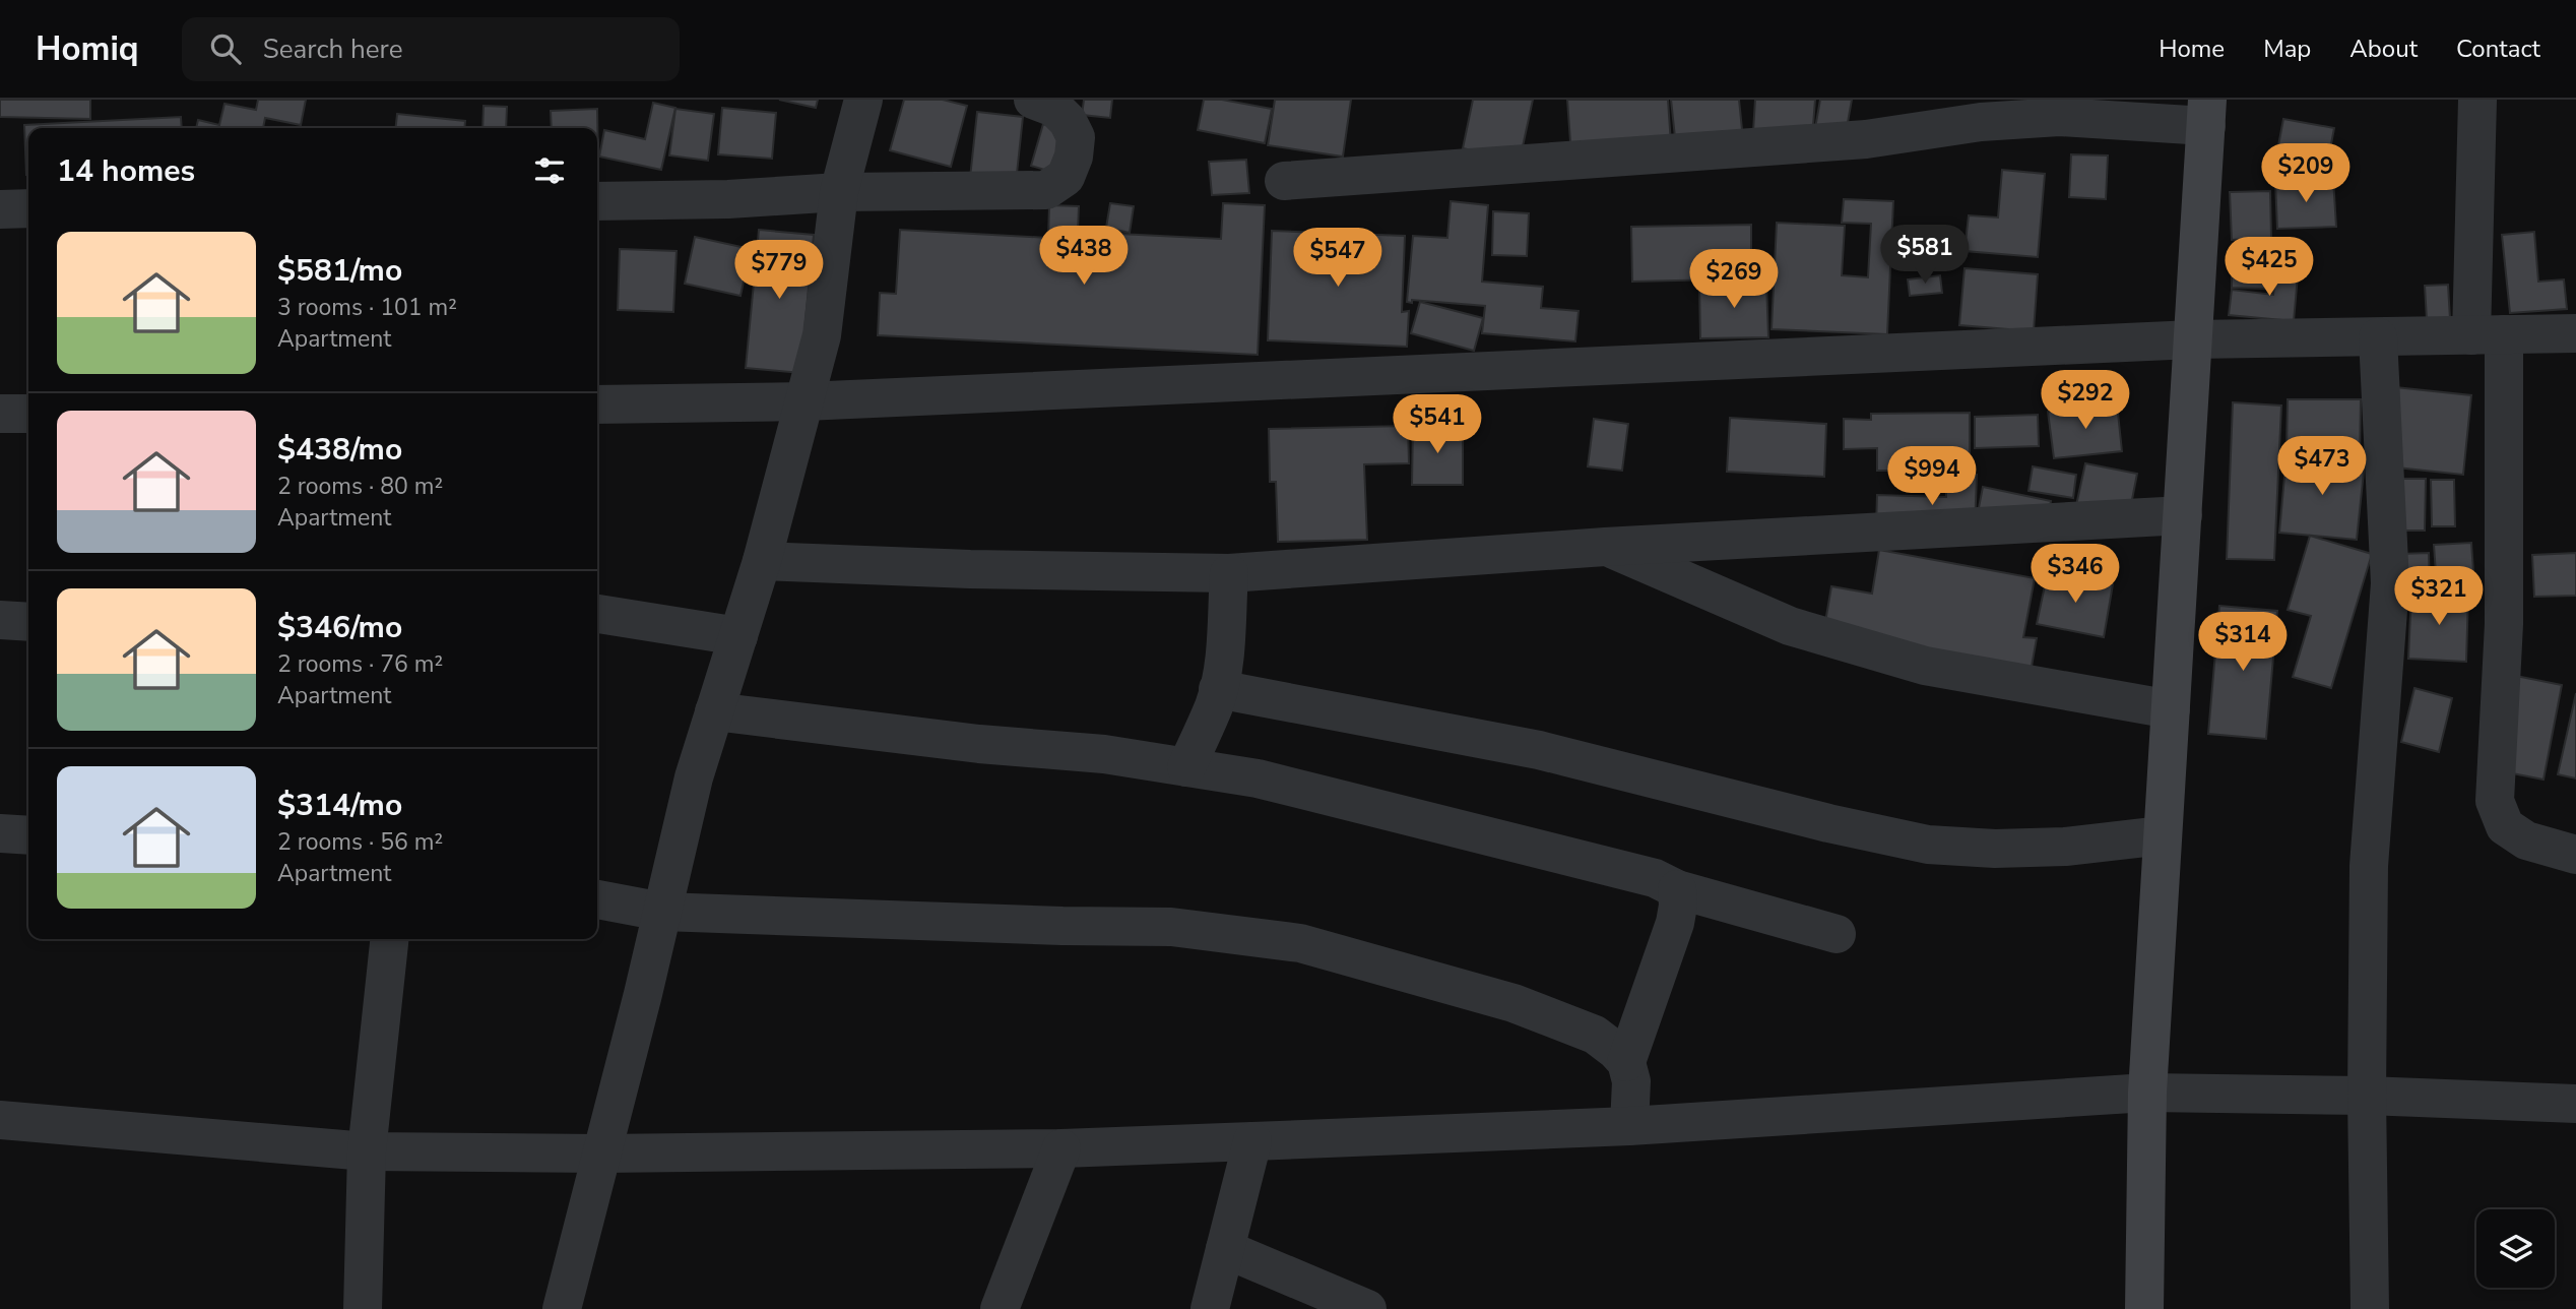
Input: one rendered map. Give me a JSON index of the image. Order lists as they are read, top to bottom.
{
  "page": {
    "header": "Homiq",
    "search": "Search here",
    "nav": [
      "Home",
      "Map",
      "About",
      "Contact"
    ],
    "heading": "14 homes",
    "price": [
      "$209",
      "$581",
      "$438",
      "$547",
      "$425",
      "$779",
      "$269",
      "$292",
      "$541",
      "$473",
      "$994",
      "$346",
      "$321",
      "$314"
    ],
    "list": [
      {
        "name": "$581/mo",
        "note": "3 rooms · 101 m² · Apartment"
      },
      {
        "name": "$438/mo",
        "note": "2 rooms · 80 m² · Apartment"
      },
      {
        "name": "$346/mo",
        "note": "2 rooms · 76 m² · Apartment"
      },
      {
        "name": "$314/mo",
        "note": "2 rooms · 56 m² · Apartment"
      }
    ]
  }
}
